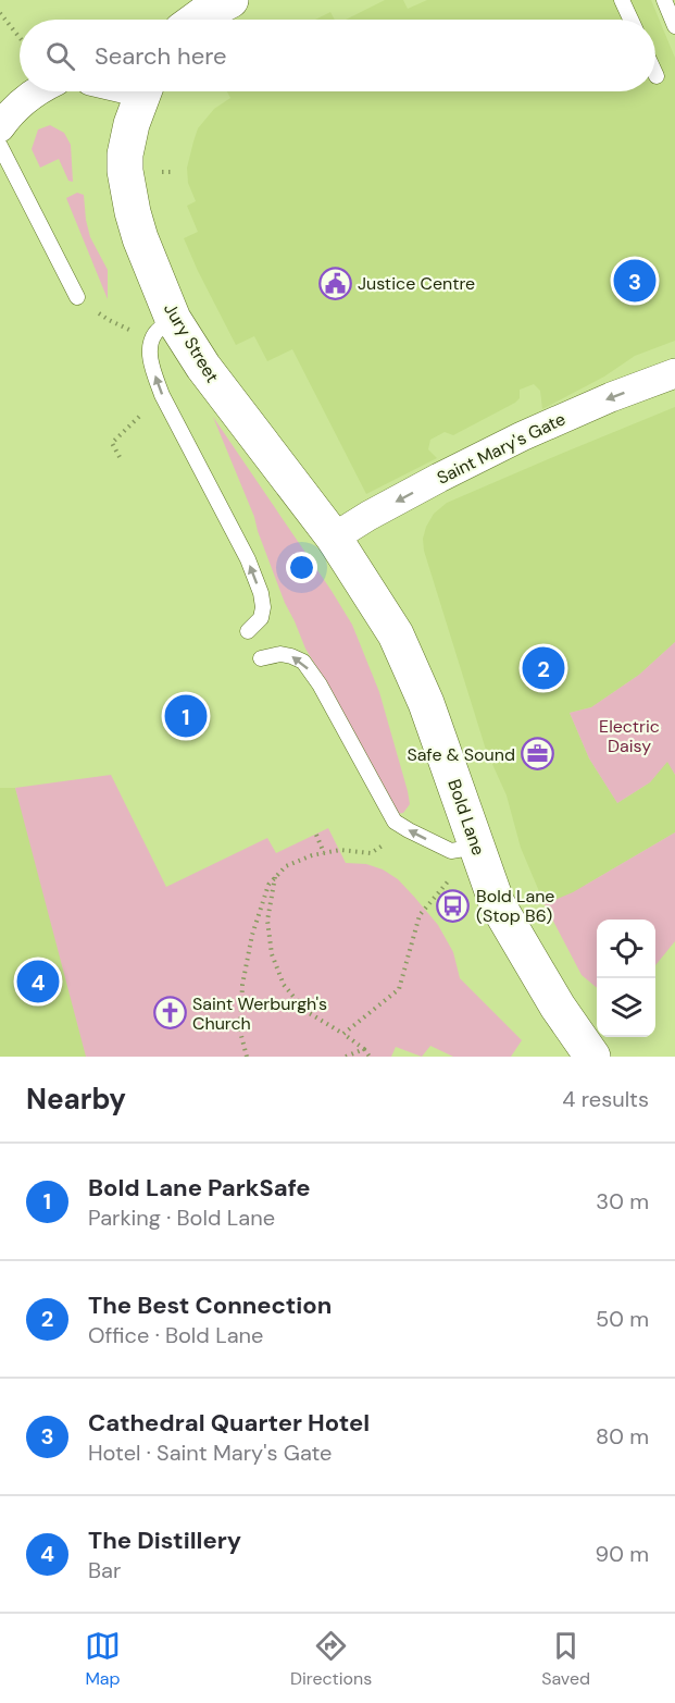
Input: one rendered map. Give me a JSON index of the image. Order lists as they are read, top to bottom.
{
  "streets": {
    "street": ["Jury Street", "Saint Mary's Gate", "Bold Lane"]
  },
  "crossings": [
    ["Jury Street", "Saint Mary's Gate"],
    ["Jury Street", "Bold Lane"],
    ["Saint Mary's Gate", "Bold Lane"]
  ],
  "one_way": ["Saint Mary's Gate"],
  "parks": ["Electric Daisy"],
  "places": {
    "public building": ["Justice Centre"],
    "office": ["Safe & Sound"],
    "bus stop": ["Bold Lane (Stop B6)"],
    "church": ["Saint Werburgh's Church"]
  },
  "page": {
    "search": "Search here",
    "pins": [
      "3",
      "2",
      "1",
      "4"
    ],
    "heading": ["Nearby", "4 results"],
    "list": [
      {
        "mark": "1",
        "name": "Bold Lane ParkSafe",
        "note": "Parking · Bold Lane",
        "value": "30 m"
      },
      {
        "mark": "2",
        "name": "The Best Connection",
        "note": "Office · Bold Lane",
        "value": "50 m"
      },
      {
        "mark": "3",
        "name": "Cathedral Quarter Hotel",
        "note": "Hotel · Saint Mary's Gate",
        "value": "80 m"
      },
      {
        "mark": "4",
        "name": "The Distillery",
        "note": "Bar",
        "value": "90 m"
      }
    ],
    "nav": ["Map", "Directions", "Saved"]
  }
}
